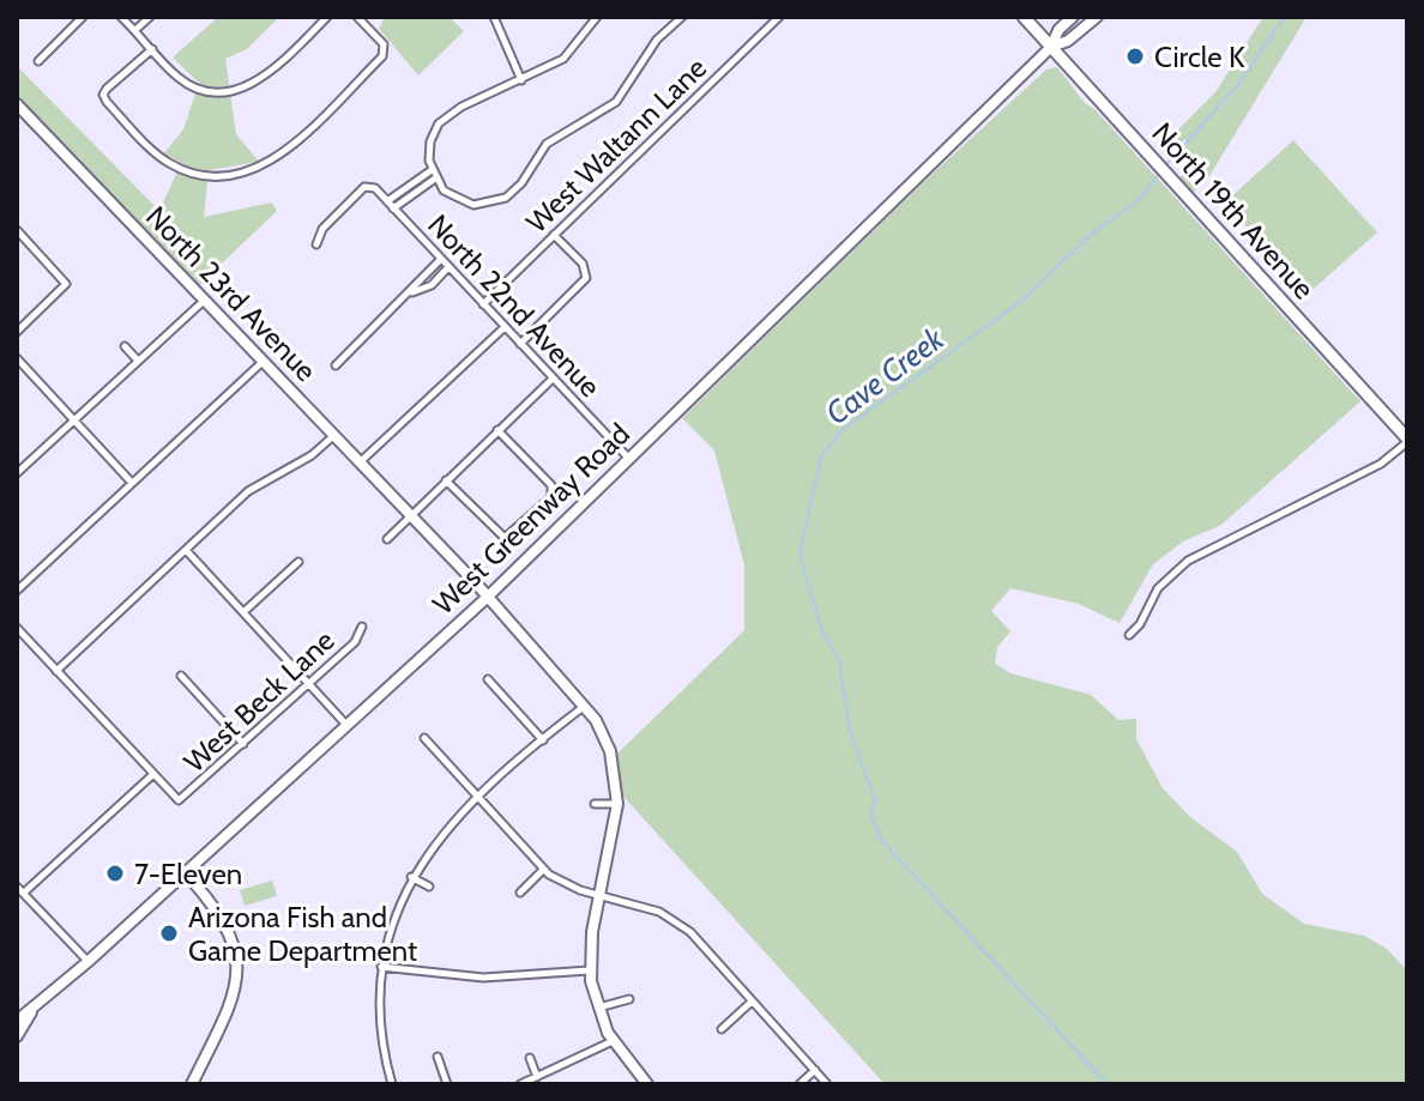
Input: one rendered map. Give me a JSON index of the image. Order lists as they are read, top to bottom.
{
  "streets": {
    "main road": ["North 19th Avenue", "North 23rd Avenue", "West Greenway Road"],
    "street": ["West Waltann Lane", "North 22nd Avenue", "West Beck Lane"]
  },
  "crossings": [
    ["West Waltann Lane", "North 22nd Avenue"],
    ["North 19th Avenue", "West Greenway Road"],
    ["North 23rd Avenue", "West Greenway Road"],
    ["North 22nd Avenue", "West Greenway Road"]
  ],
  "water": ["Cave Creek"],
  "places": ["Circle K", "7-Eleven", "Arizona Fish and Game Department"]
}
